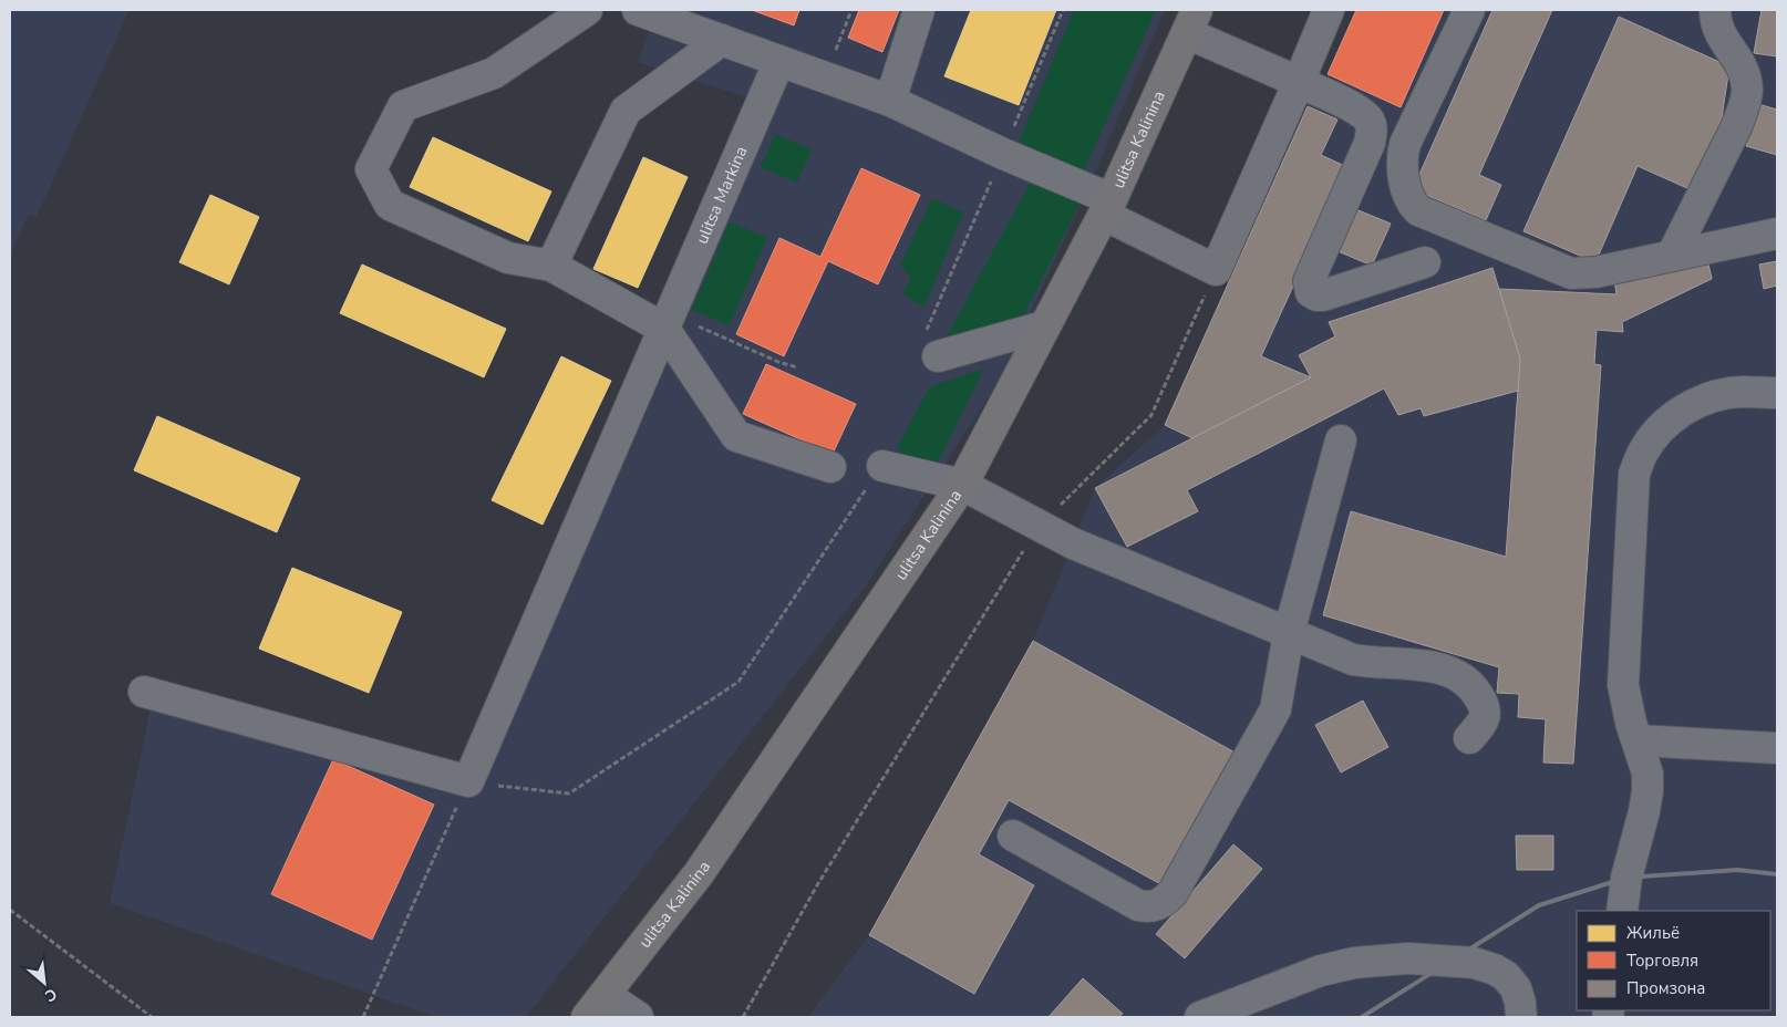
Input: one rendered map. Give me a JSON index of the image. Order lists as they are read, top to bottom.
{
  "streets": {
    "main road": ["ulitsa Kalinina"],
    "street": ["ulitsa Markina"]
  },
  "legend": ["Жильё", "Торговля", "Промзона"],
  "north": "bottom right"
}
